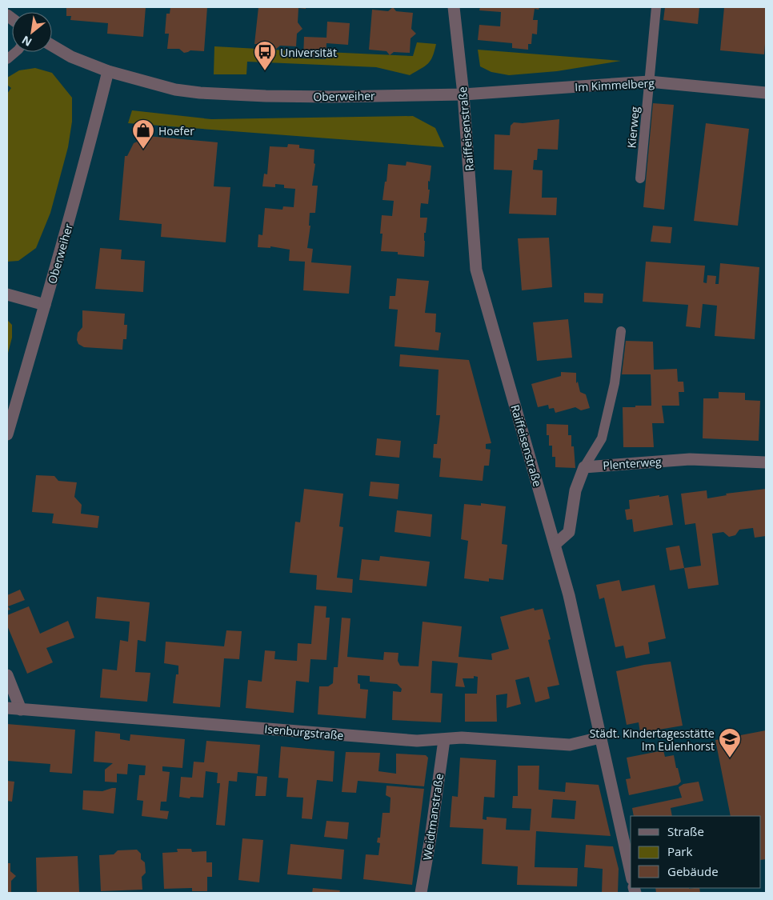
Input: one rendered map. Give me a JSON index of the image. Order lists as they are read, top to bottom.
{
  "streets": {
    "street": [
      "Im Kimmelberg",
      "Oberweiher",
      "Raiffeisenstraße",
      "Plenterweg",
      "Isenburgstraße",
      "Weidtmanstraße"
    ],
    "lane": ["Kierweg"]
  },
  "crossings": [
    ["Im Kimmelberg", "Oberweiher"],
    ["Im Kimmelberg", "Kierweg"],
    ["Im Kimmelberg", "Raiffeisenstraße"],
    ["Oberweiher", "Raiffeisenstraße"],
    ["Raiffeisenstraße", "Isenburgstraße"],
    ["Isenburgstraße", "Weidtmanstraße"]
  ],
  "places": {
    "bus stop": ["Universität"],
    "shop": ["Hoefer"],
    "school or university": ["Städt. Kindertagesstätte Im Eulenhorst"]
  },
  "legend": ["Straße", "Park", "Gebäude"],
  "north": "bottom left"
}
